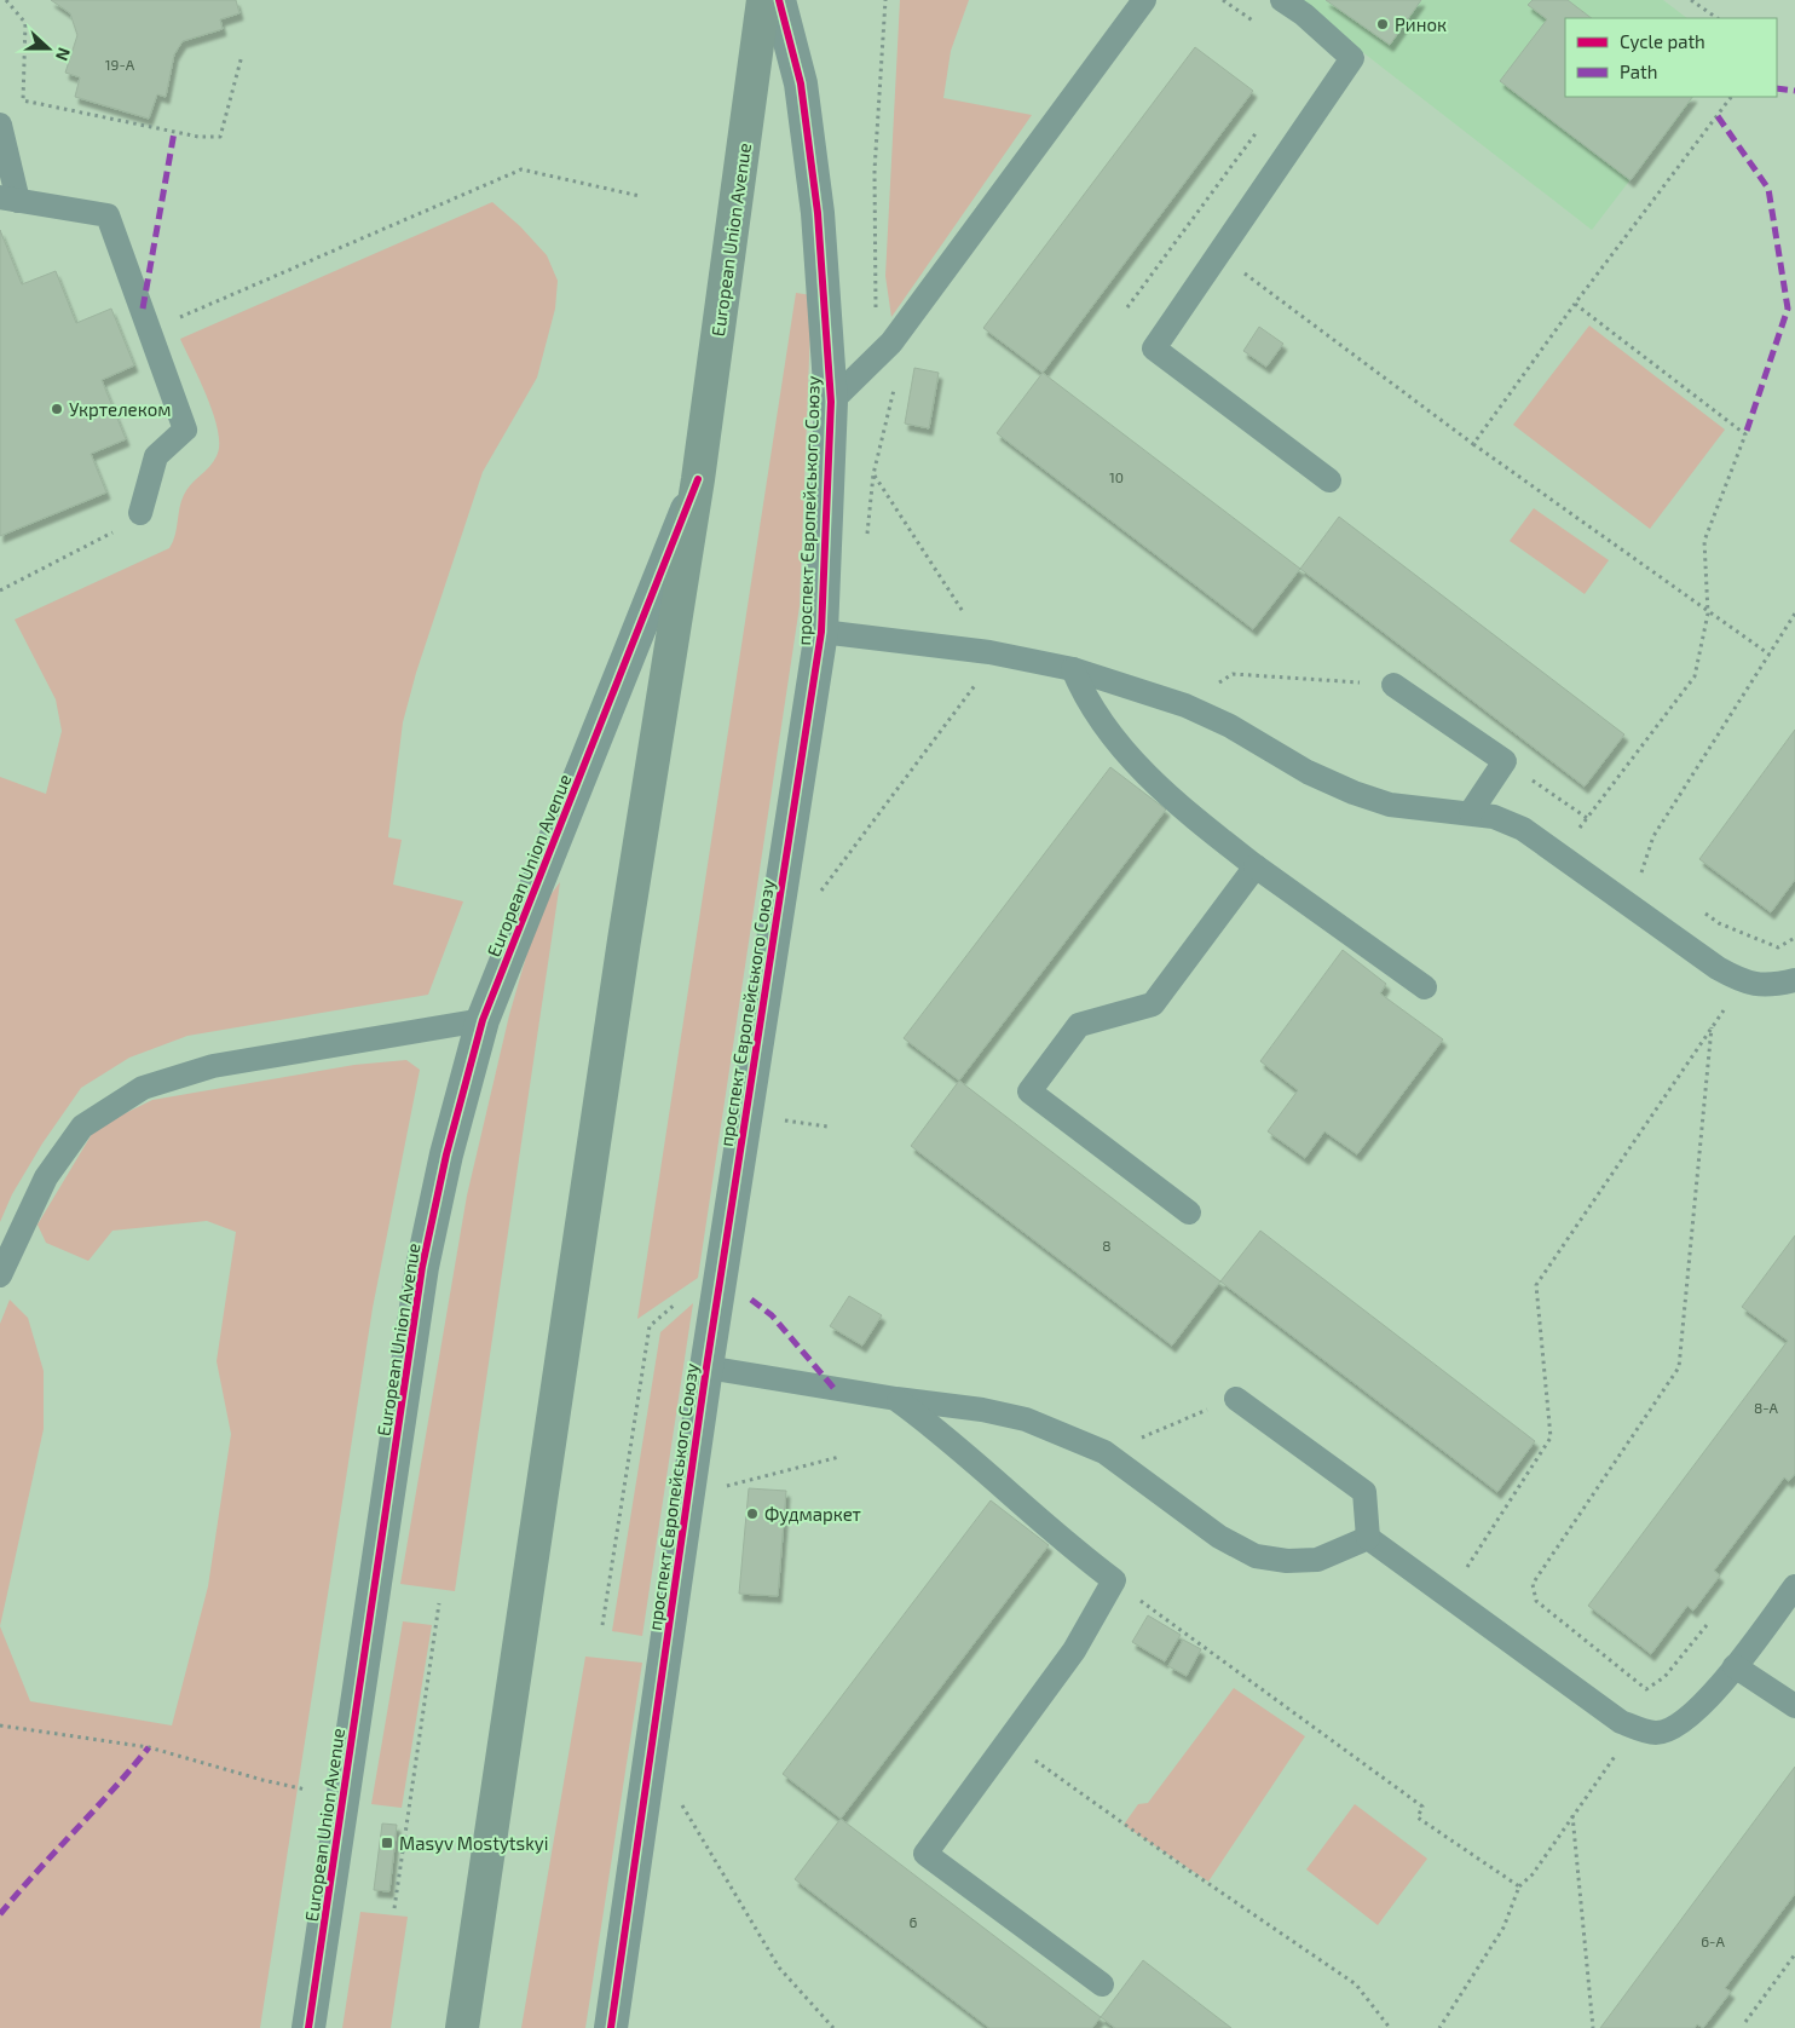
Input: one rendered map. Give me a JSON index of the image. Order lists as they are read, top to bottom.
{
  "streets": {
    "main road": ["European Union Avenue"],
    "street": ["проспект Європейського Союзу"]
  },
  "places": {
    "other": ["Ринок", "Укртелеком", "Фудмаркет"],
    "transit": ["Masyv Mostytskyi"]
  },
  "house_numbers": [
    "19-А",
    "10",
    "8",
    "8-А",
    "6",
    "6-А"
  ],
  "legend": ["Cycle path", "Path"],
  "north": "right"
}
